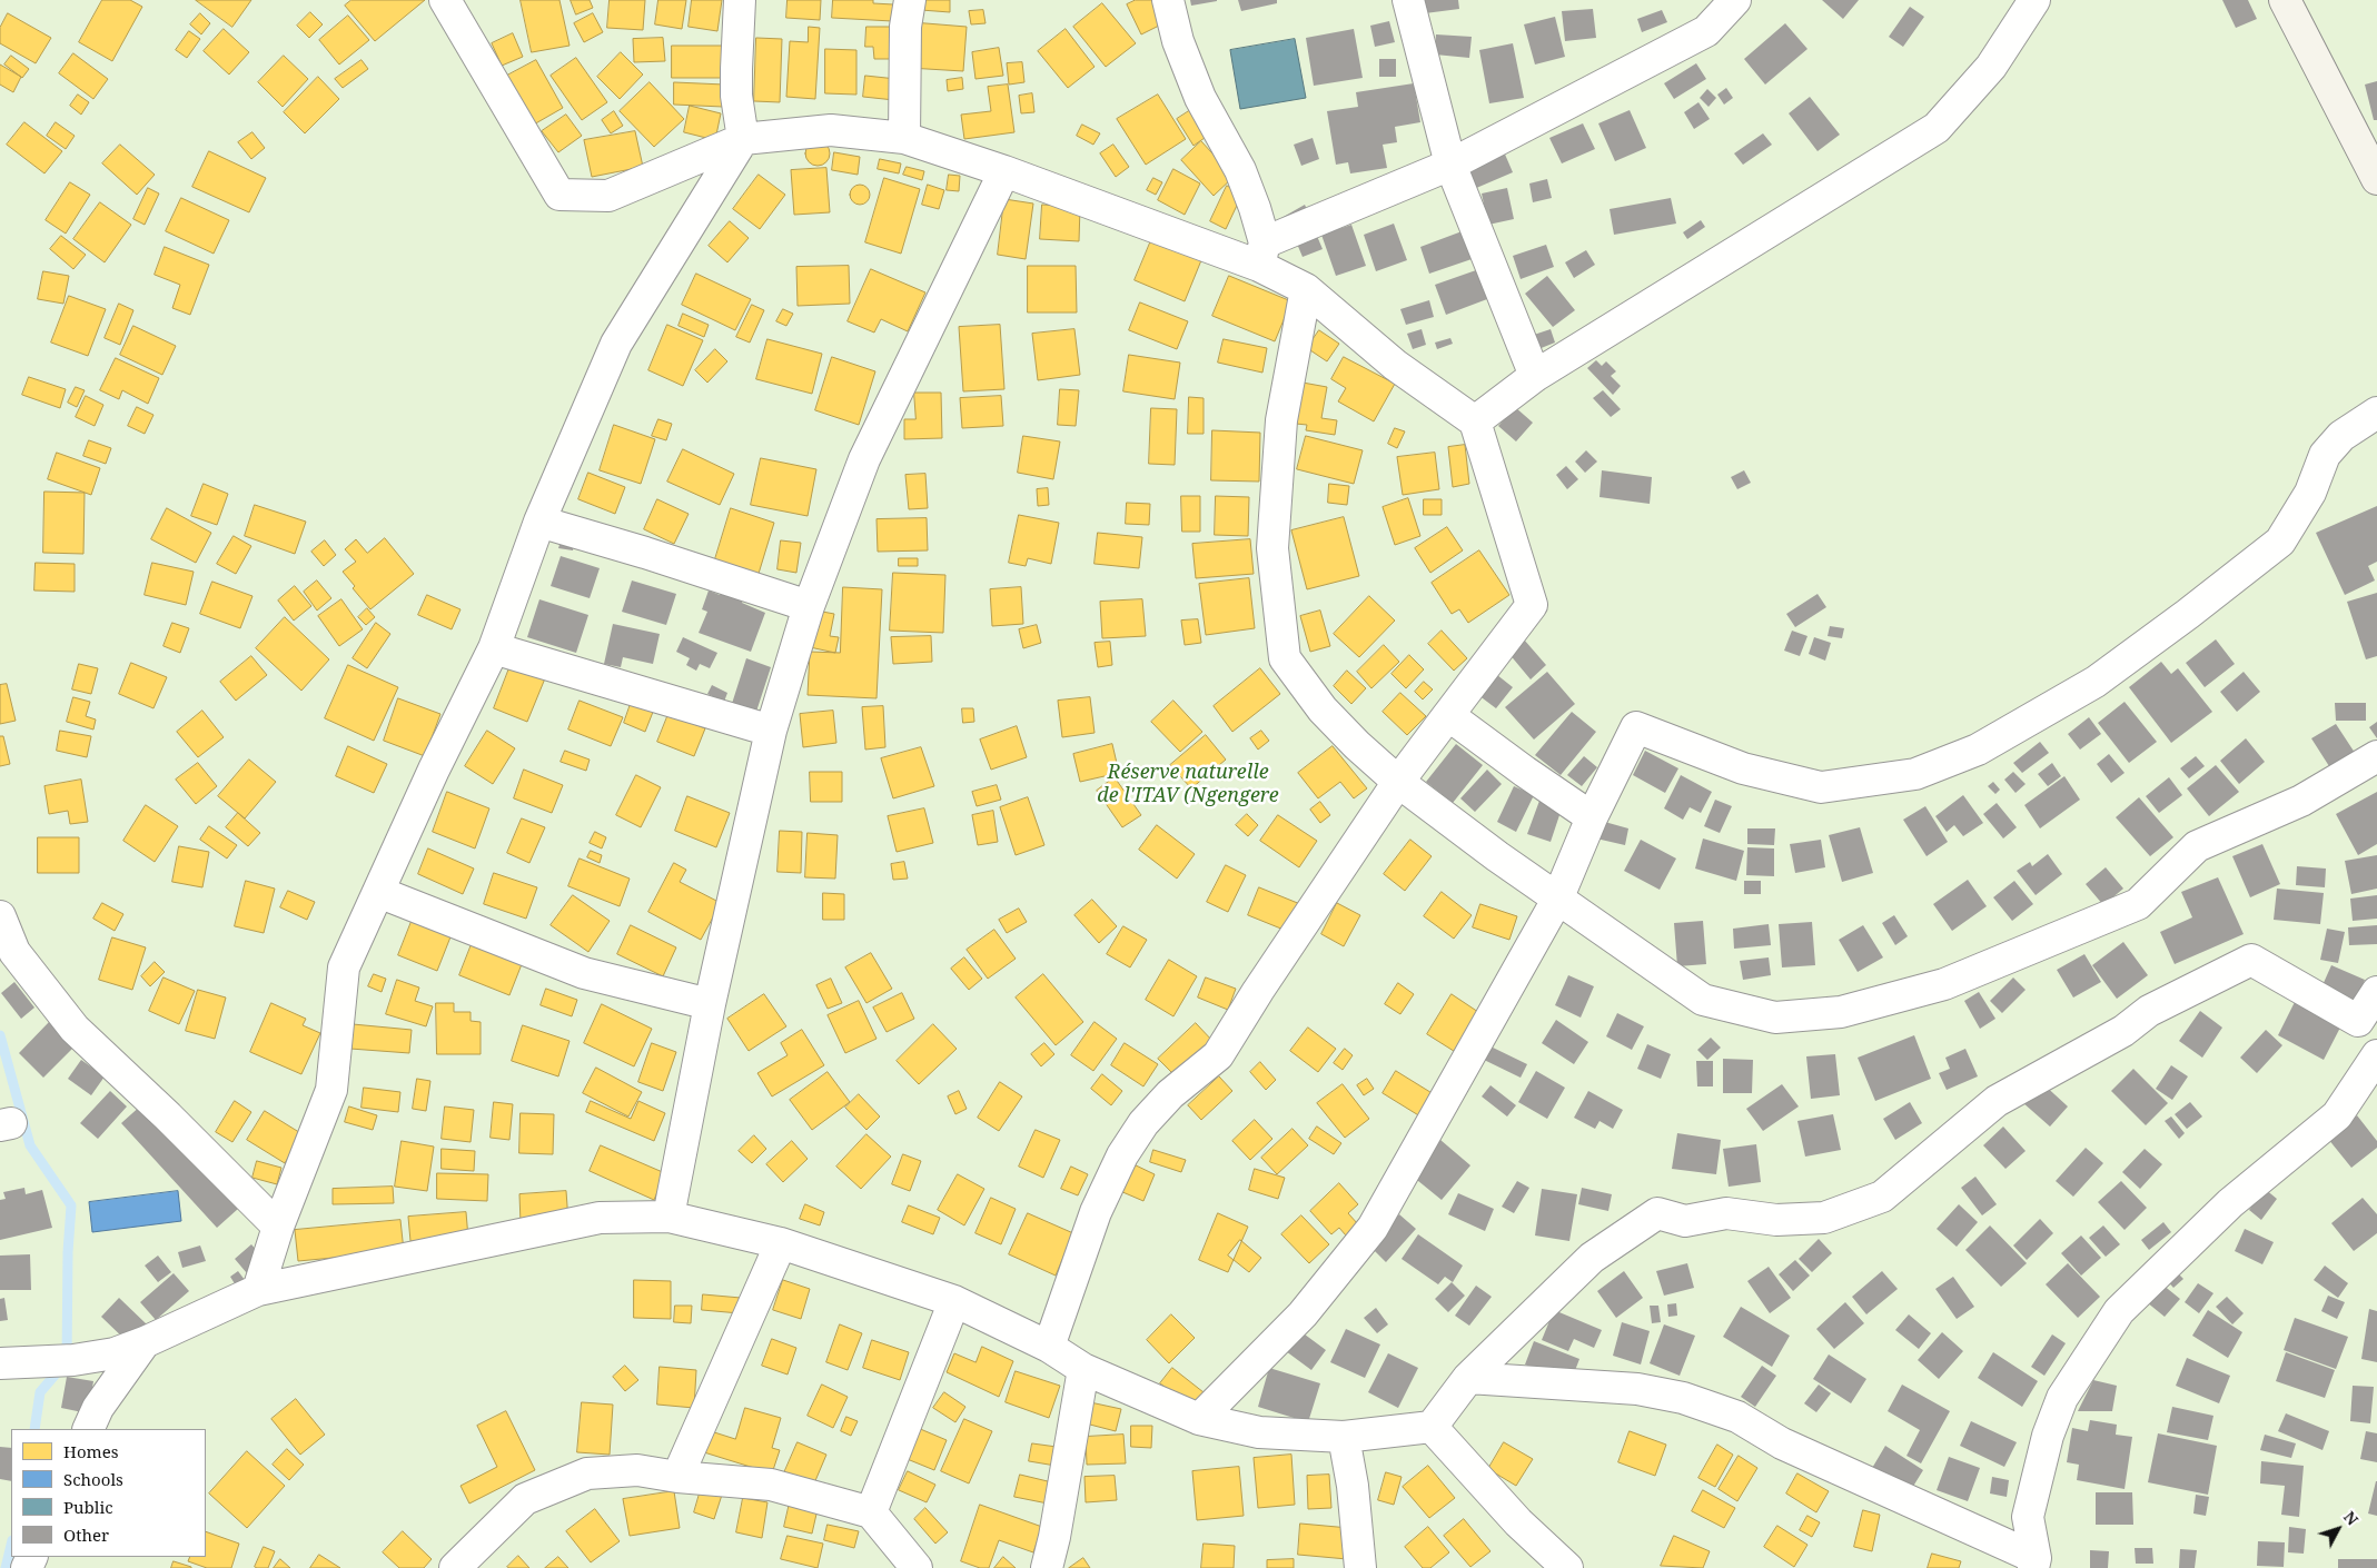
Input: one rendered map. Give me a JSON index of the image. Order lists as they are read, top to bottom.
{
  "parks": ["Réserve naturelle de l'ITAV (Ngengere"],
  "legend": [
    "Homes",
    "Schools",
    "Public",
    "Other"
  ],
  "north": "top right"
}
